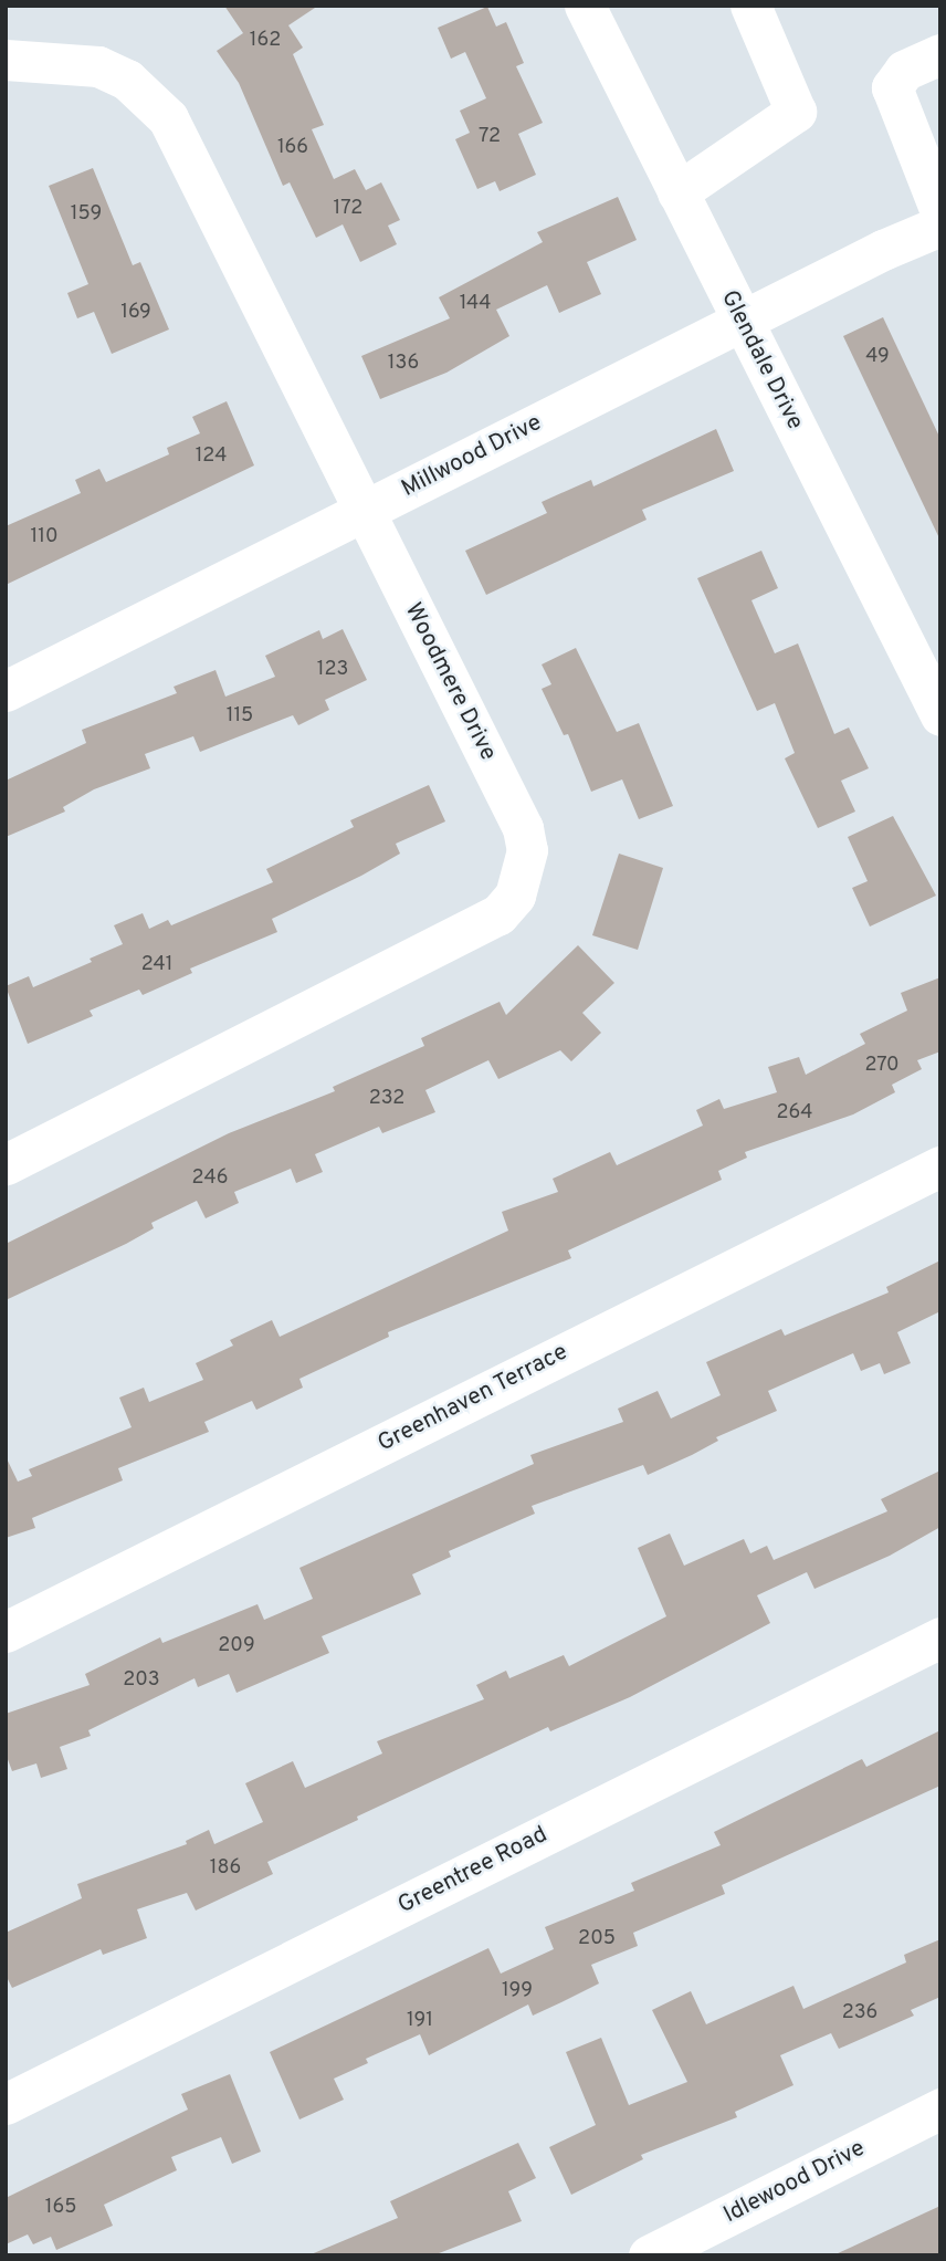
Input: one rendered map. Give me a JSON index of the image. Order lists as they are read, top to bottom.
{
  "streets": {
    "street": [
      "Glendale Drive",
      "Millwood Drive",
      "Woodmere Drive",
      "Greenhaven Terrace",
      "Greentree Road",
      "Idlewood Drive"
    ]
  },
  "crossings": [
    ["Glendale Drive", "Millwood Drive"],
    ["Millwood Drive", "Woodmere Drive"]
  ],
  "house_numbers": [
    "162",
    "72",
    "166",
    "172",
    "159",
    "144",
    "169",
    "49",
    "136",
    "124",
    "110",
    "123",
    "115",
    "241",
    "270",
    "232",
    "264",
    "246",
    "209",
    "203",
    "186",
    "205",
    "199",
    "236",
    "191",
    "165"
  ]
}
